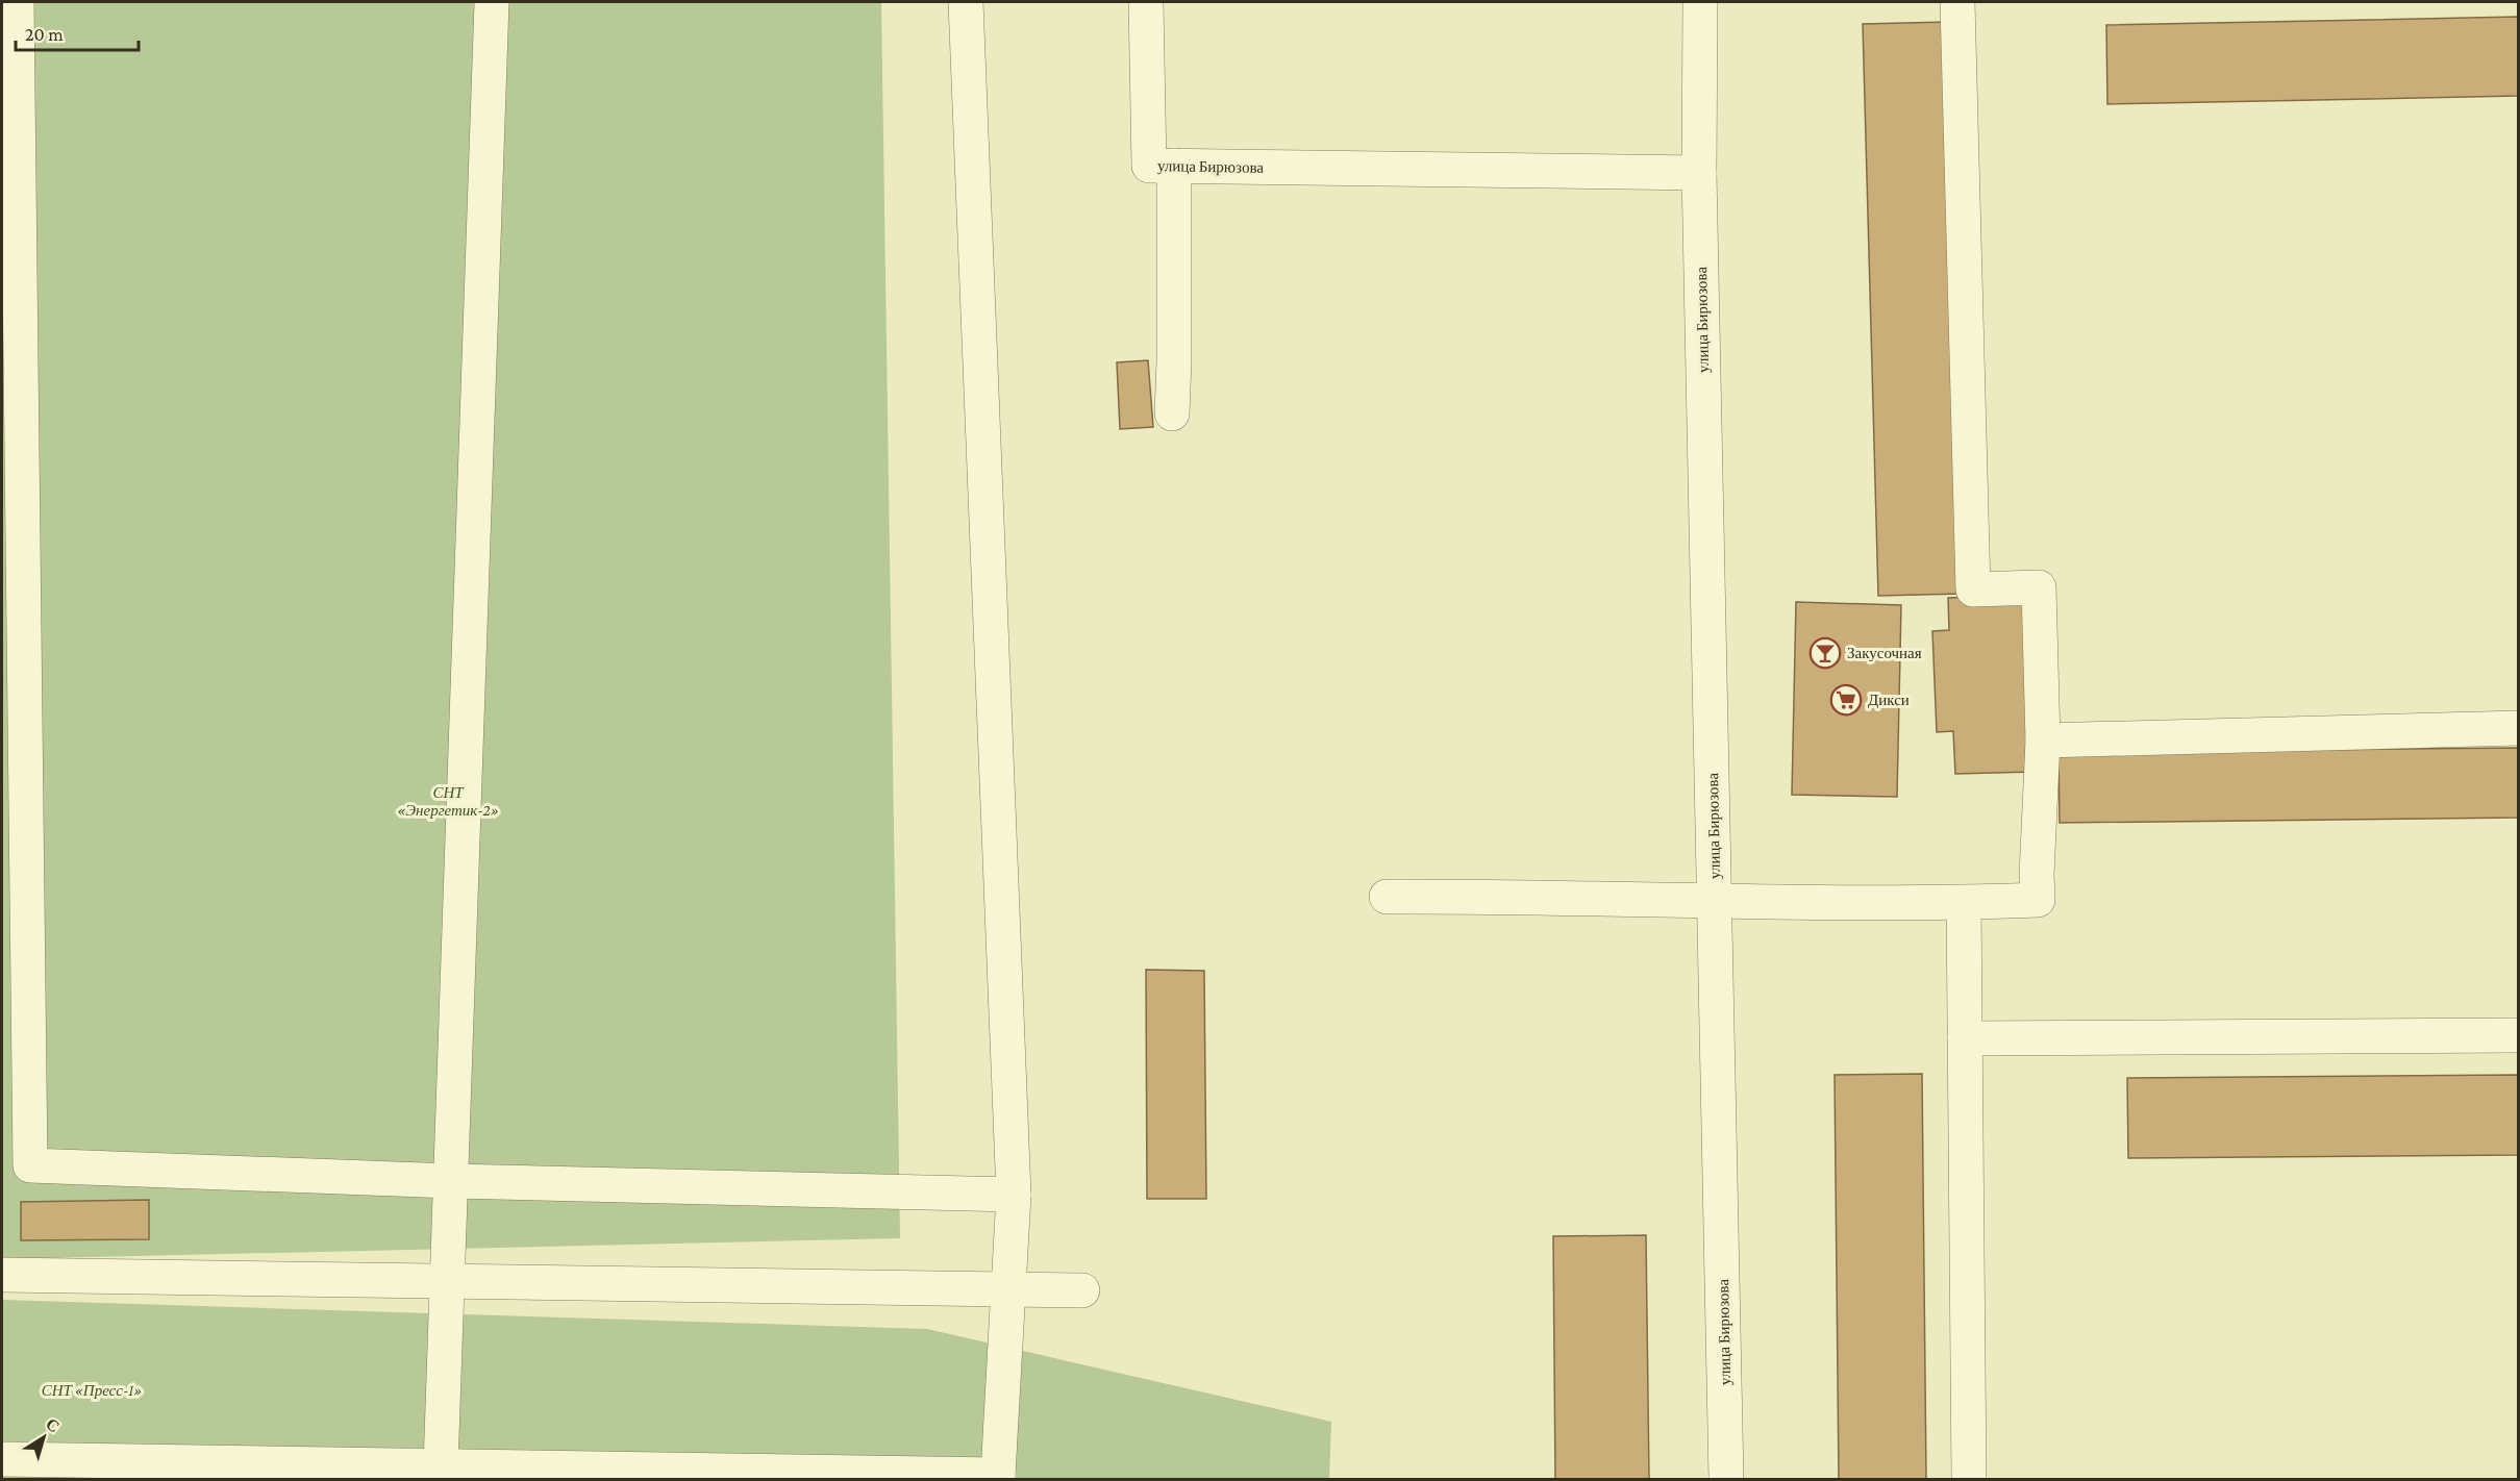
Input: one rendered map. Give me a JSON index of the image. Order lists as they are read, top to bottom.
{
  "streets": {
    "street": ["улица Бирюзова"]
  },
  "parks": ["СНТ «Энергетик-2»", "СНТ «Пресс-1»"],
  "places": {
    "bar": ["Закусочная"],
    "supermarket": ["Дикси"]
  },
  "scale_bar": "20 m",
  "north": "top right"
}
